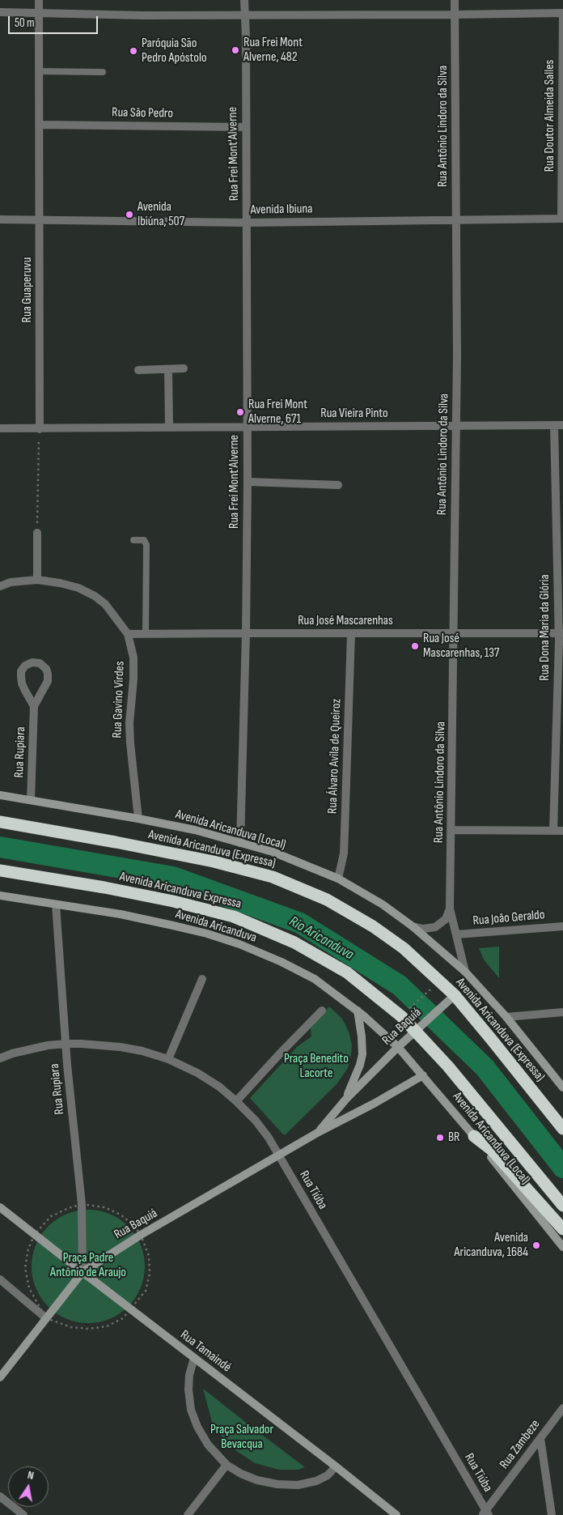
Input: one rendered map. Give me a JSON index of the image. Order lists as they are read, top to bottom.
{
  "streets": {
    "highway": ["Avenida Aricanduva (Expressa)", "Avenida Aricanduva Expressa"],
    "main road": [
      "Avenida Aricanduva (Local)",
      "Avenida Aricanduva",
      "Rua Baquiá",
      "Rua Tamaindé"
    ],
    "street": [
      "Rua São Pedro",
      "Rua Doutor Almeida Salles",
      "Rua Antônio Lindoro da Silva",
      "Rua Frei Mont'Alverne",
      "Avenida Ibiuna",
      "Rua Guaperuvu",
      "Rua Vieira Pinto",
      "Rua José Mascarenhas",
      "Rua Dona Maria da Glória",
      "Rua Gavino Virdes",
      "Rua Rupiara",
      "Rua Álvaro Avila de Queiroz",
      "Rua João Geraldo",
      "Rua Tiúba",
      "Rua Zambeze"
    ]
  },
  "crossings": [
    ["Rua São Pedro", "Rua Frei Mont'Alverne"],
    ["Rua São Pedro", "Rua Guaperuvu"],
    ["Rua Doutor Almeida Salles", "Avenida Ibiuna"],
    ["Rua Antônio Lindoro da Silva", "Avenida Ibiuna"],
    ["Rua Antônio Lindoro da Silva", "Rua Vieira Pinto"],
    ["Rua Antônio Lindoro da Silva", "Rua José Mascarenhas"],
    ["Rua Antônio Lindoro da Silva", "Avenida Aricanduva (Local)"],
    ["Rua Antônio Lindoro da Silva", "Rua João Geraldo"],
    ["Rua Frei Mont'Alverne", "Avenida Ibiuna"],
    ["Rua Frei Mont'Alverne", "Rua Vieira Pinto"],
    ["Rua Frei Mont'Alverne", "Rua José Mascarenhas"],
    ["Rua Frei Mont'Alverne", "Avenida Aricanduva (Local)"],
    ["Avenida Ibiuna", "Rua Guaperuvu"],
    ["Rua Guaperuvu", "Rua Vieira Pinto"],
    ["Rua Vieira Pinto", "Rua Dona Maria da Glória"],
    ["Rua José Mascarenhas", "Rua Dona Maria da Glória"],
    ["Rua José Mascarenhas", "Rua Gavino Virdes"],
    ["Rua José Mascarenhas", "Rua Álvaro Avila de Queiroz"],
    ["Rua Gavino Virdes", "Avenida Aricanduva (Local)"],
    ["Rua Rupiara", "Avenida Aricanduva (Local)"],
    ["Rua Rupiara", "Avenida Aricanduva"],
    ["Rua Rupiara", "Rua Baquiá"],
    ["Rua Rupiara", "Rua Tiúba"],
    ["Rua Rupiara", "Rua Tamaindé"],
    ["Rua Álvaro Avila de Queiroz", "Avenida Aricanduva (Local)"],
    ["Avenida Aricanduva (Local)", "Avenida Aricanduva"],
    ["Avenida Aricanduva (Local)", "Rua Baquiá"],
    ["Avenida Aricanduva (Expressa)", "Rua Baquiá"],
    ["Avenida Aricanduva", "Rua Baquiá"],
    ["Rua Baquiá", "Rua Tiúba"],
    ["Rua Baquiá", "Rua Tamaindé"],
    ["Rua Tiúba", "Rua Zambeze"]
  ],
  "water": ["Rio Aricanduva"],
  "parks": ["Praça Benedito Lacorte", "Praça Padre Antônio de Araujo", "Praça Salvador Bevacqua"],
  "places": [
    "Rua Frei Mont Alverne, 482",
    "Paróquia São Pedro Apóstolo",
    "Avenida Ibiúna, 507",
    "Rua Frei Mont Alverne, 671",
    "Rua José Mascarenhas, 137",
    "BR",
    "Avenida Aricanduva, 1684"
  ],
  "scale_bar": "50 m",
  "north": "top"
}
